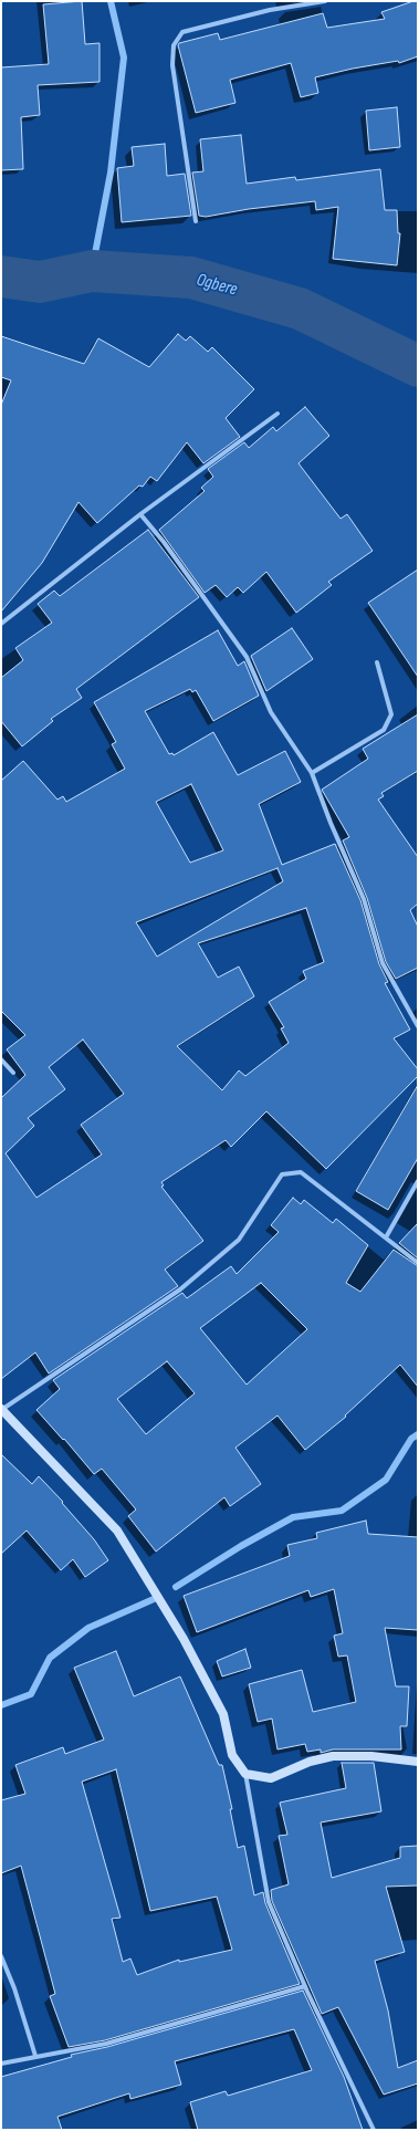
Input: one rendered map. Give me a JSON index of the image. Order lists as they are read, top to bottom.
{
  "water": ["Ogbere"]
}
